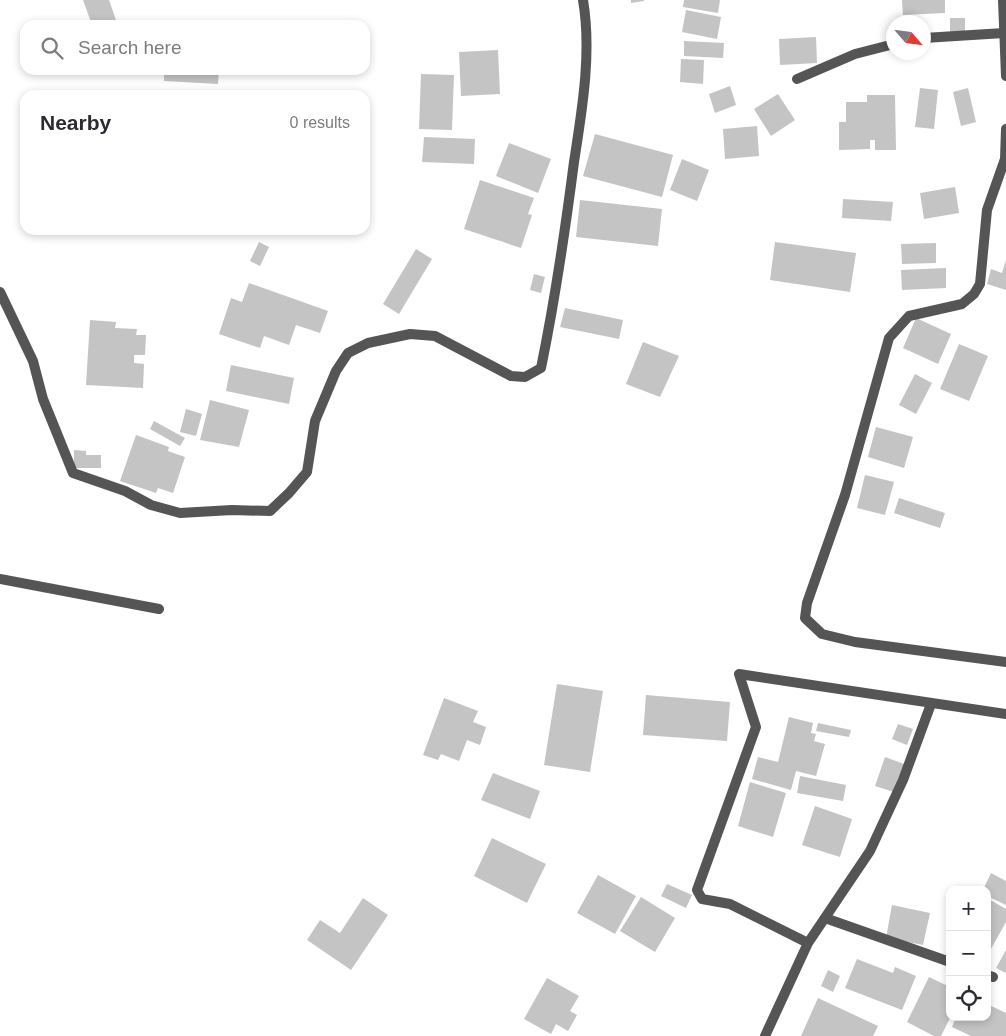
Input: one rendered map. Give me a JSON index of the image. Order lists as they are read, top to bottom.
{
  "north": "bottom right",
  "page": {
    "search": "Search here",
    "heading": ["Nearby", "0 results"],
    "map_buttons": ["+", "−"]
  }
}
